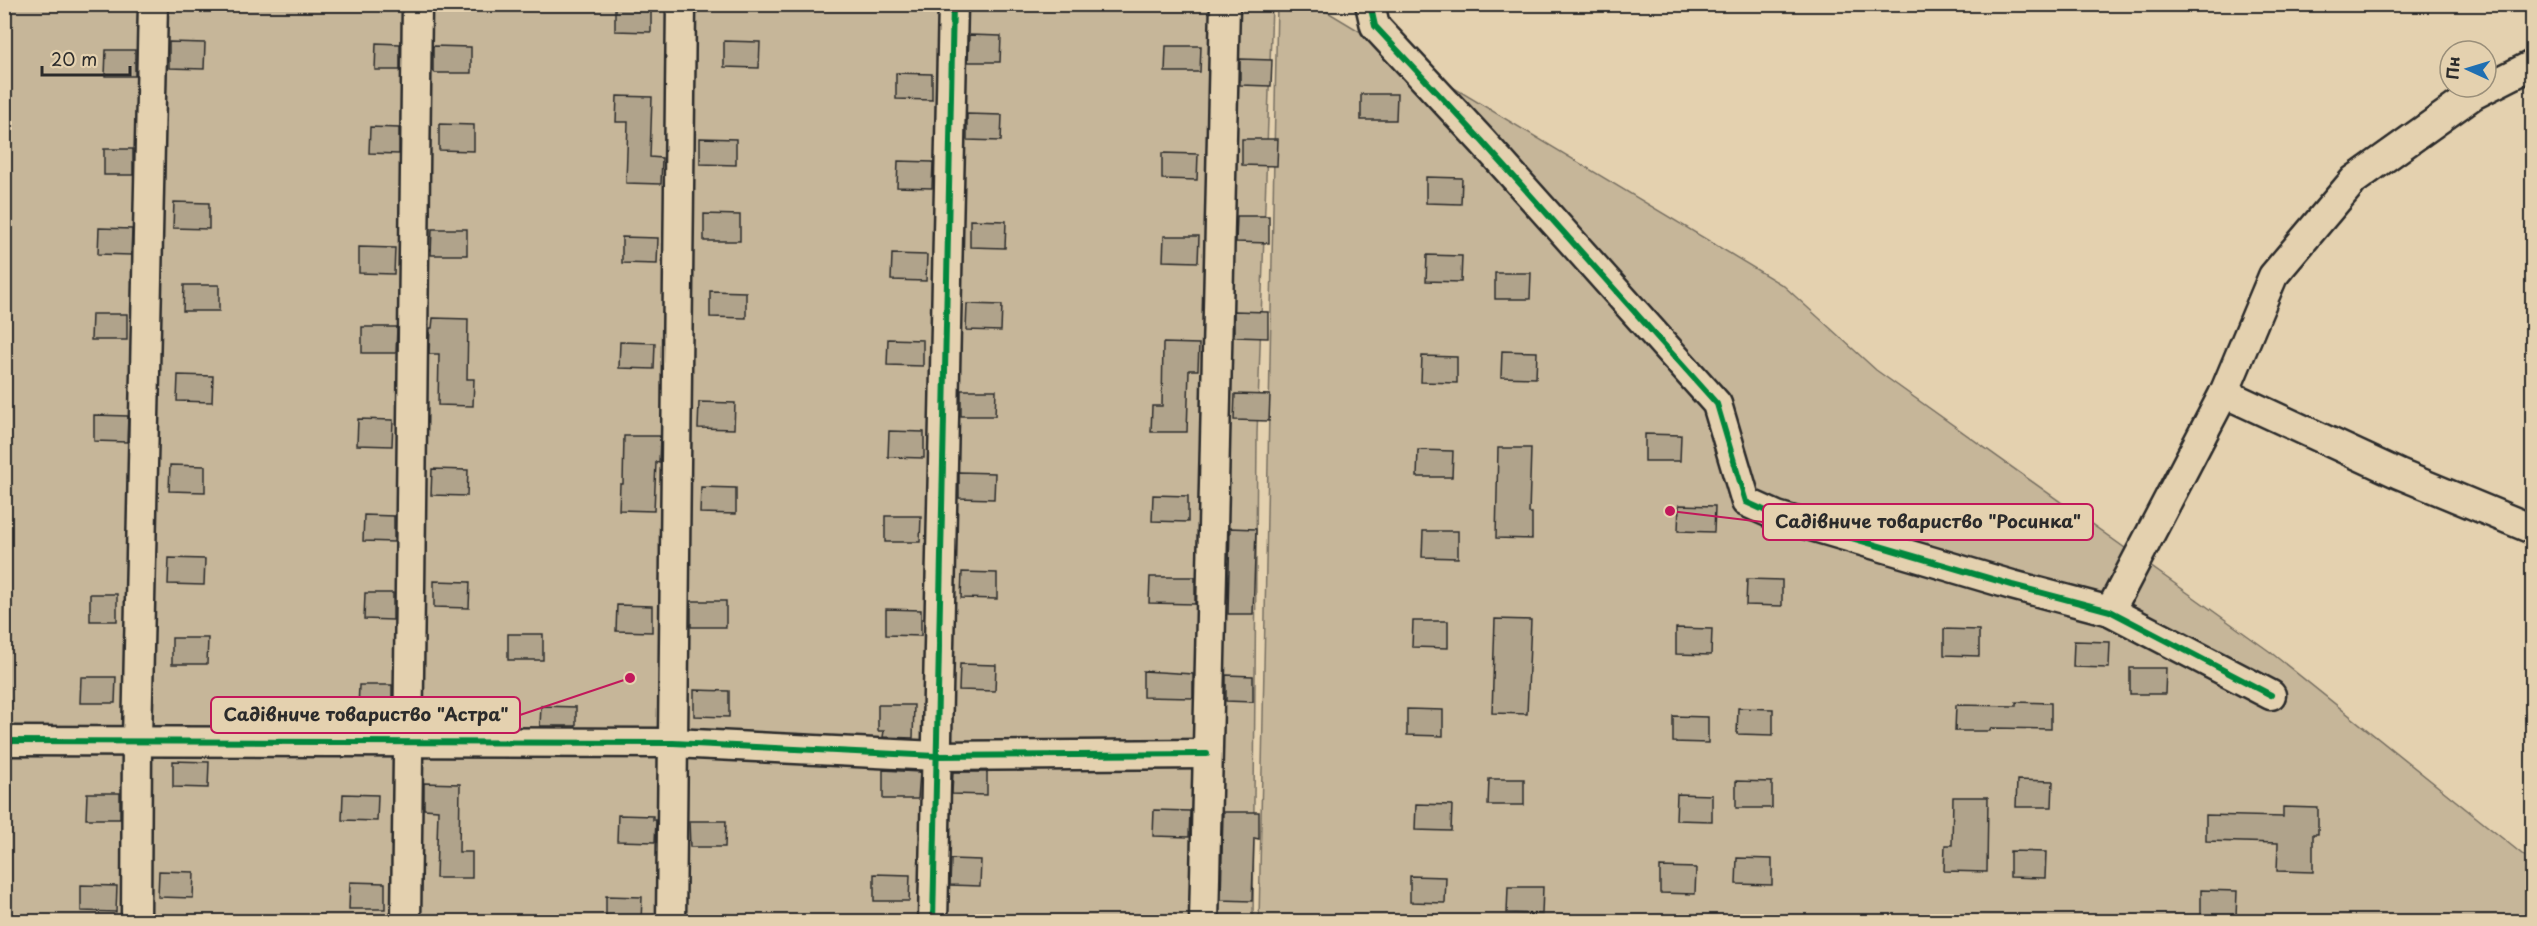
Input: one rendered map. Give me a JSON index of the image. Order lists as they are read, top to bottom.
{
  "places": ["Садівниче товариство \"Росинка\"", "Садівниче товариство \"Астра\""],
  "scale_bar": "20 m",
  "north": "left"
}
